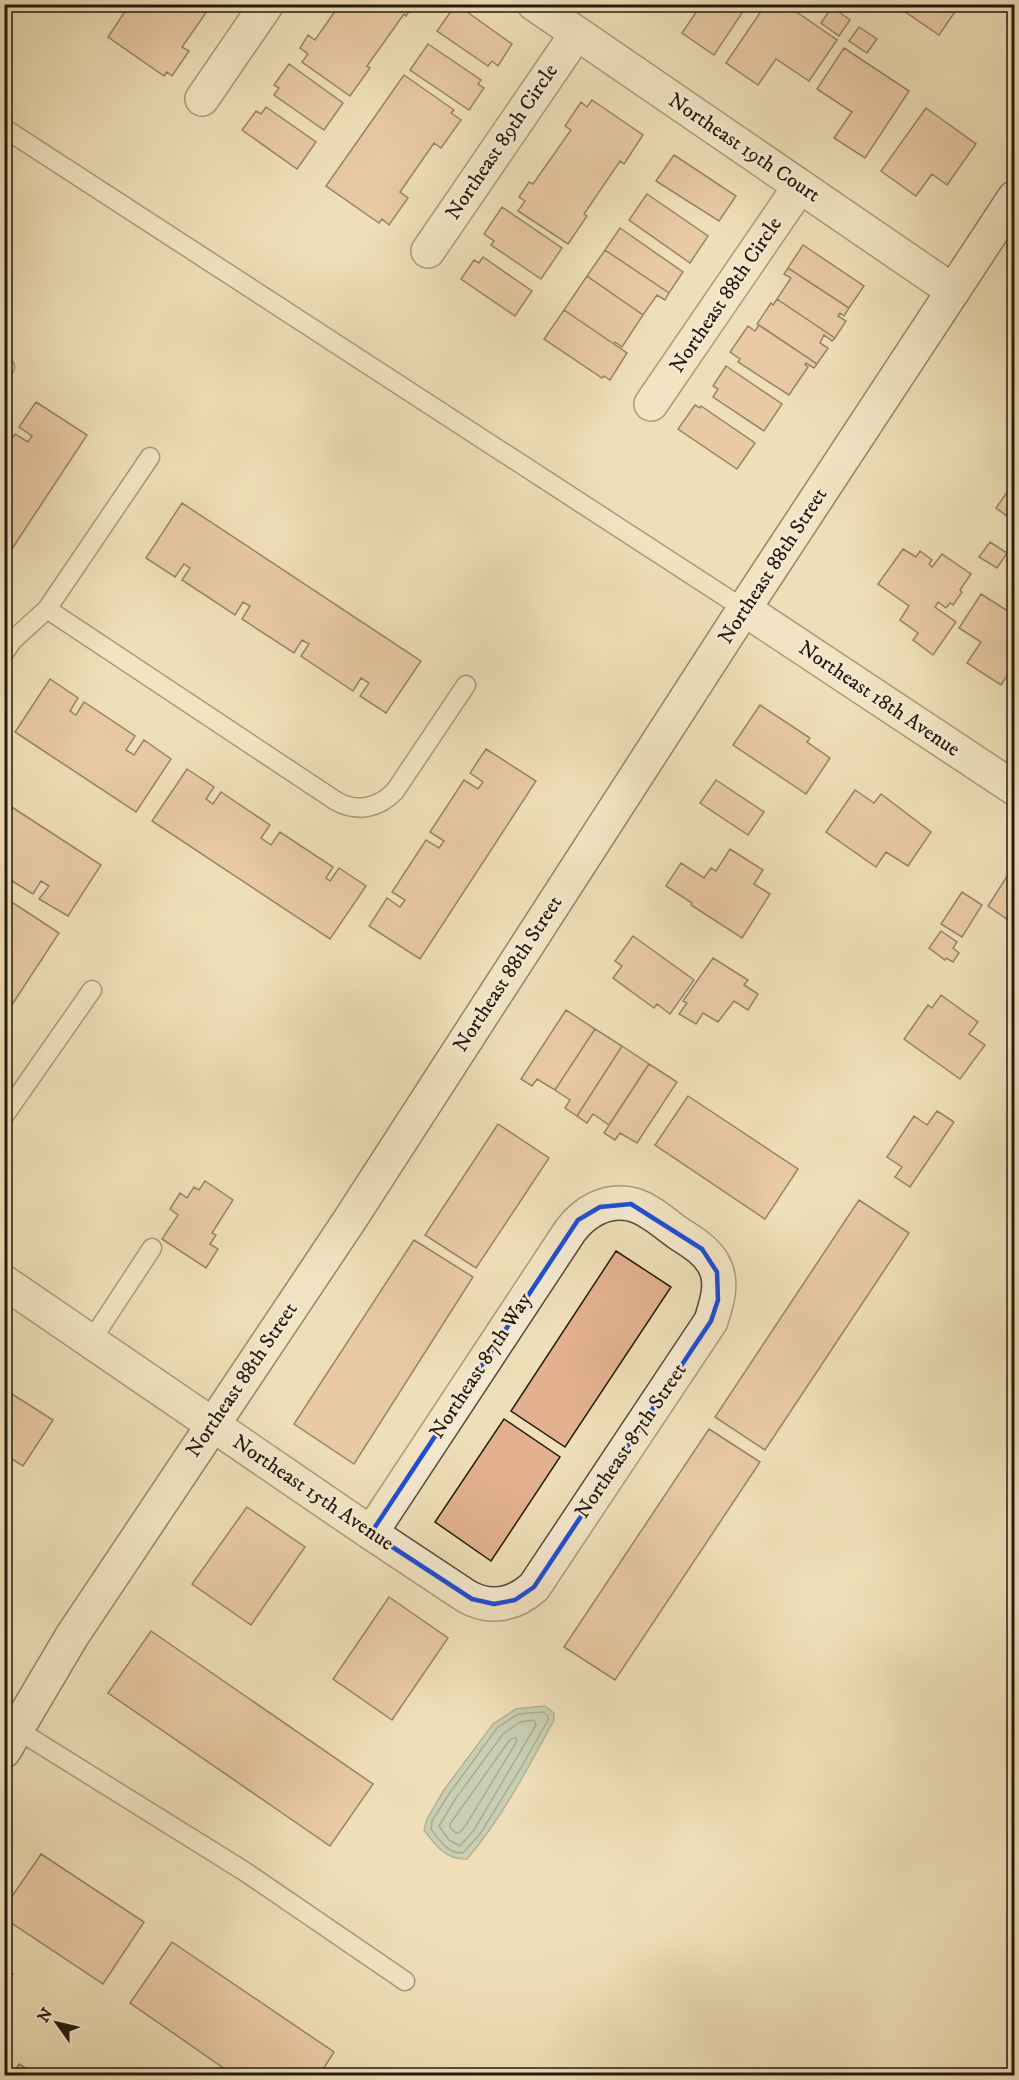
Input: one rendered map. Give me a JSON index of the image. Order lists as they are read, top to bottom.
{
  "streets": {
    "street": [
      "Northeast 89th Circle",
      "Northeast 19th Court",
      "Northeast 88th Circle",
      "Northeast 88th Street",
      "Northeast 18th Avenue",
      "Northeast 87th Way",
      "Northeast 87th Street",
      "Northeast 15th Avenue"
    ]
  },
  "crossings": [
    ["Northeast 89th Circle", "Northeast 19th Court"],
    ["Northeast 19th Court", "Northeast 88th Circle"],
    ["Northeast 19th Court", "Northeast 88th Street"],
    ["Northeast 88th Street", "Northeast 18th Avenue"],
    ["Northeast 88th Street", "Northeast 15th Avenue"],
    ["Northeast 87th Way", "Northeast 87th Street"],
    ["Northeast 87th Way", "Northeast 15th Avenue"],
    ["Northeast 87th Street", "Northeast 15th Avenue"]
  ],
  "north": "top left"
}
